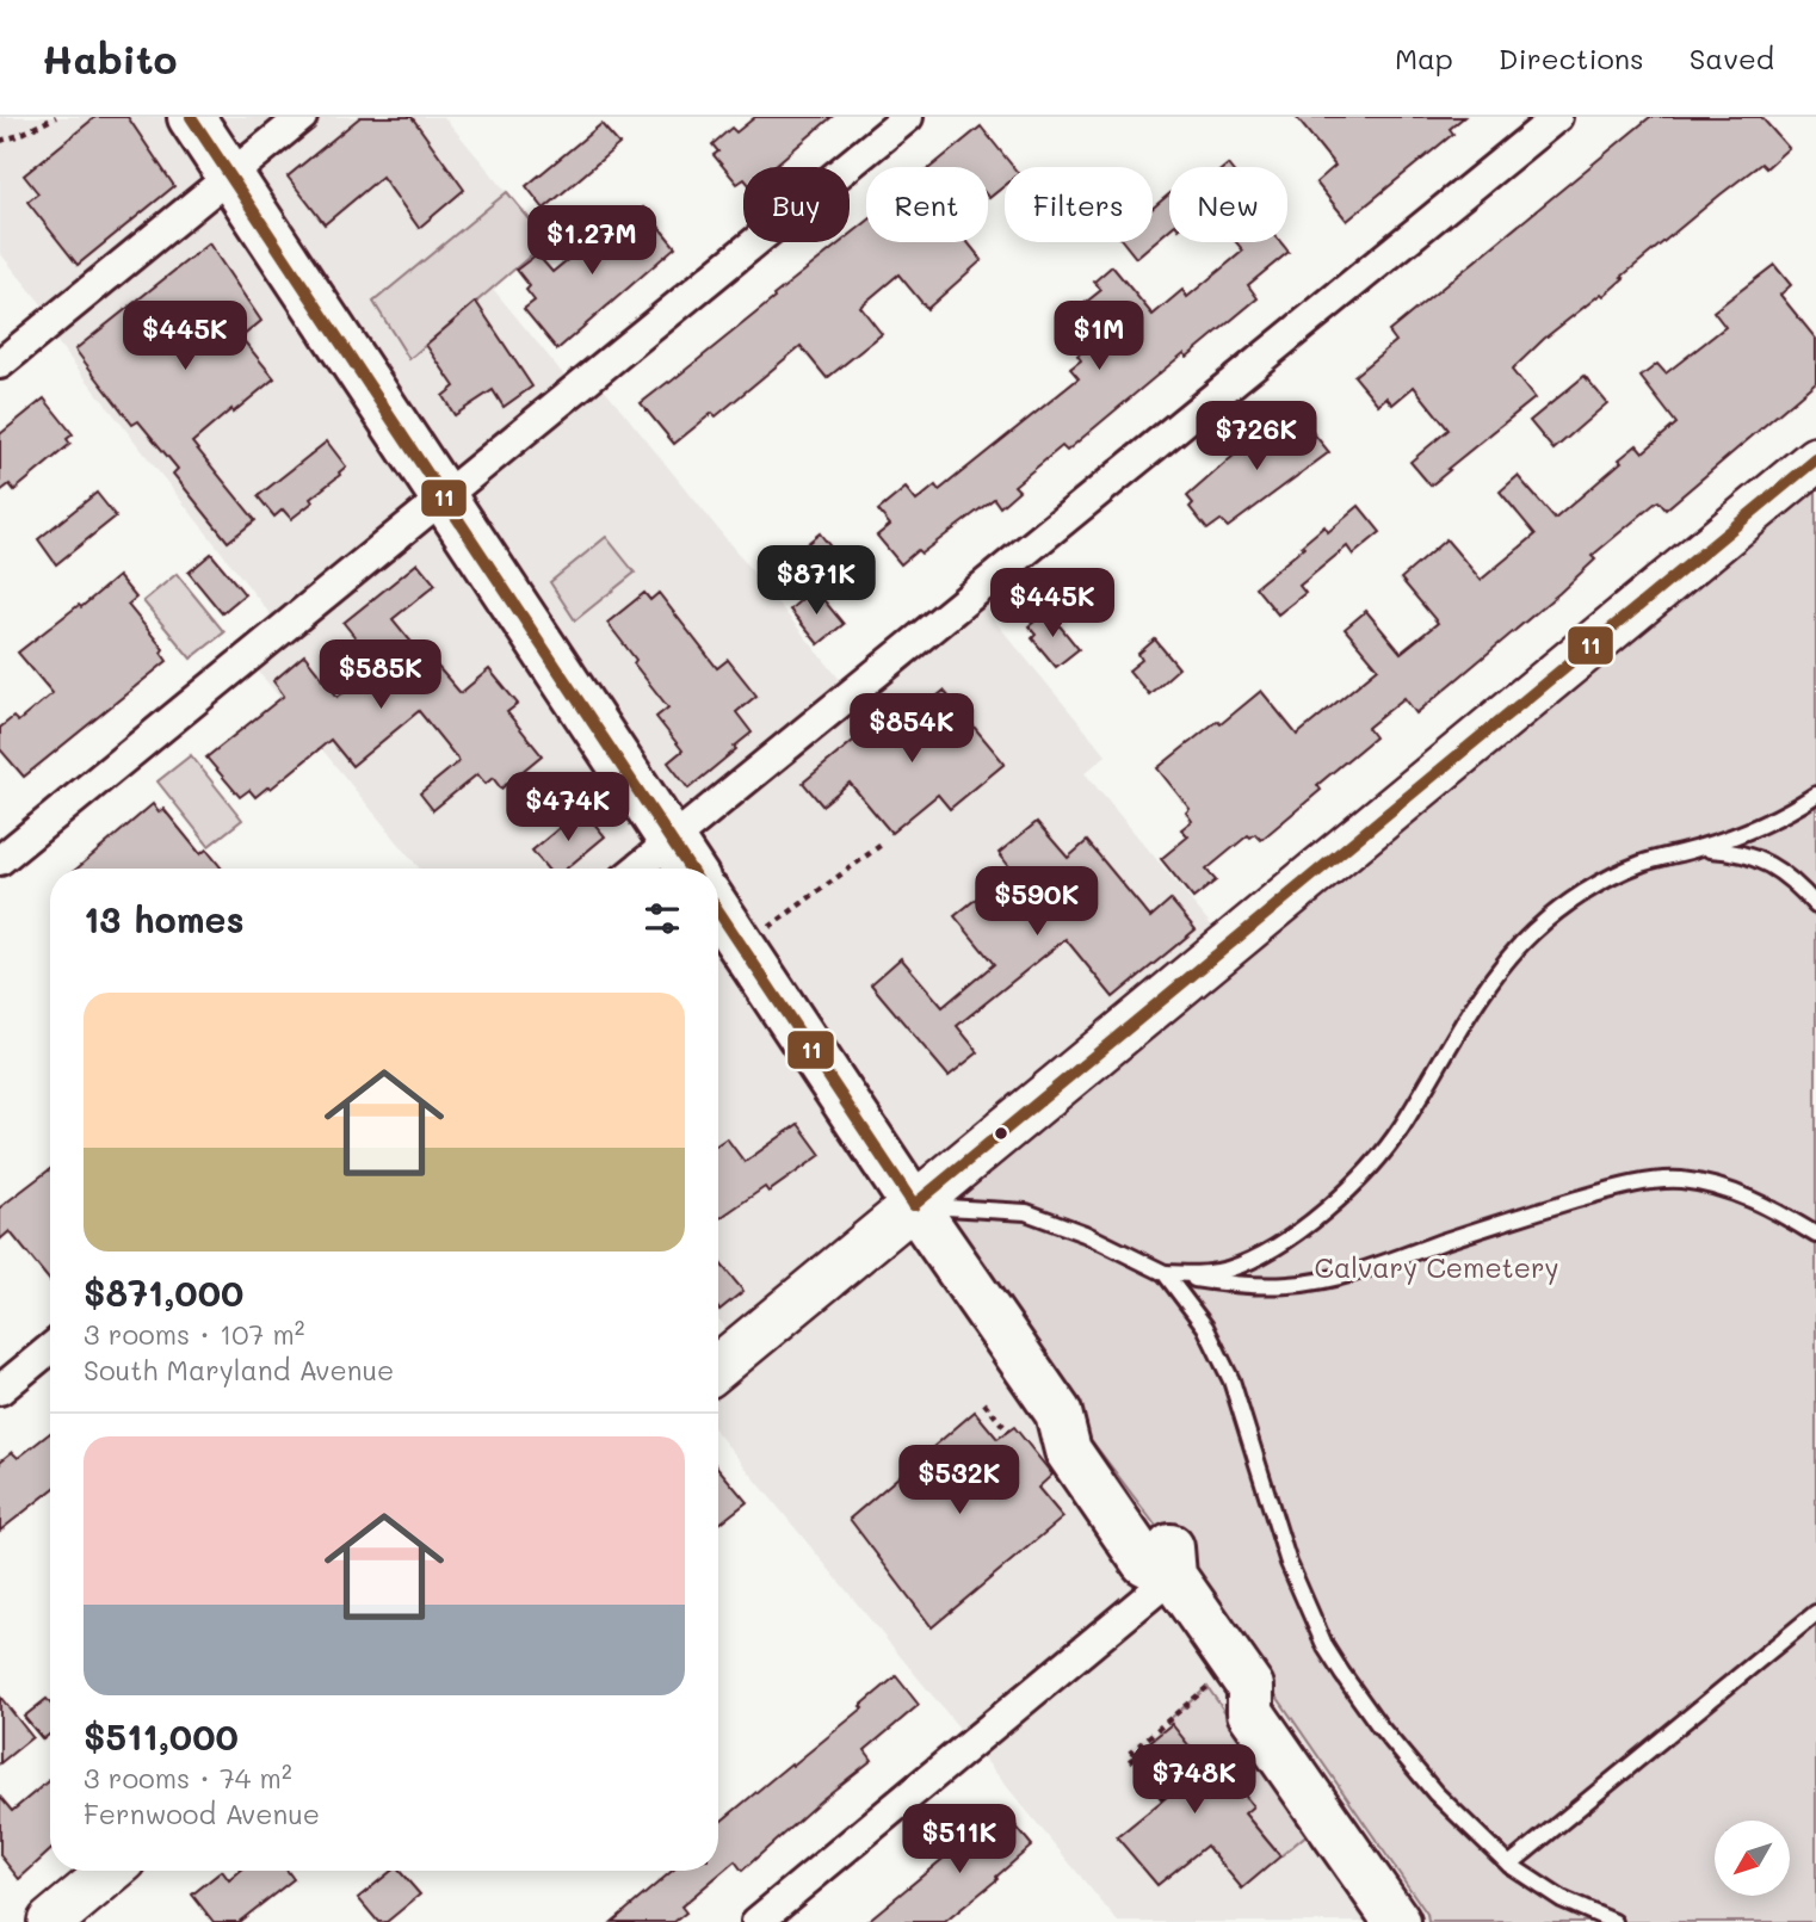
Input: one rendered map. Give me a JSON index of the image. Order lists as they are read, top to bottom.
{
  "parks": ["Calvary Cemetery"],
  "lines": ["transit line 11"],
  "north": "bottom left",
  "page": {
    "header": "Habito",
    "nav": ["Map", "Directions", "Saved"],
    "chip": [
      "Buy",
      "Rent",
      "Filters",
      "New"
    ],
    "price": [
      "$1.27M",
      "$445K",
      "$1M",
      "$726K",
      "$871K",
      "$445K",
      "$585K",
      "$854K",
      "$474K",
      "$590K",
      "$532K",
      "$748K",
      "$511K"
    ],
    "heading": "13 homes",
    "list": [
      {
        "name": "$871,000",
        "note": "3 rooms · 107 m² · South Maryland Avenue"
      },
      {
        "name": "$511,000",
        "note": "3 rooms · 74 m² · Fernwood Avenue"
      }
    ]
  }
}
